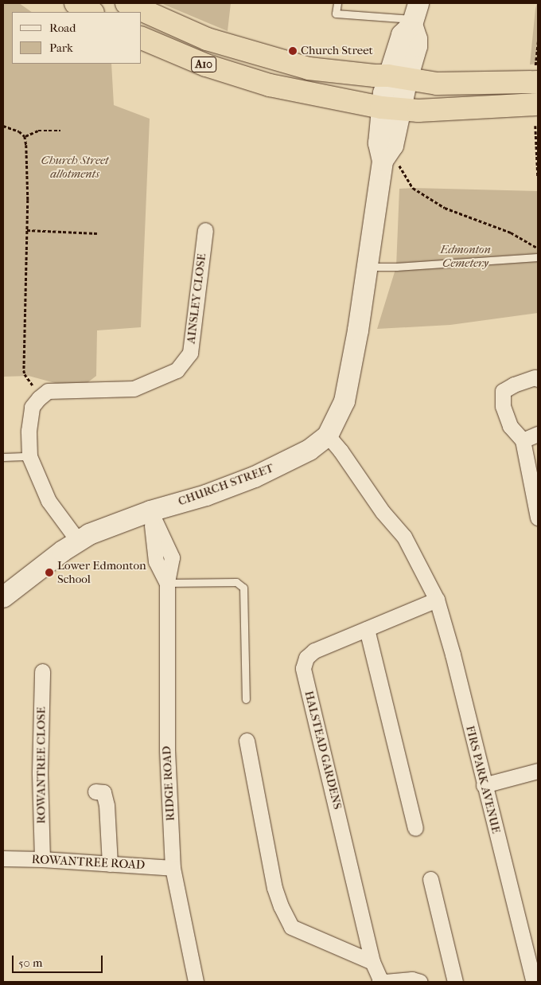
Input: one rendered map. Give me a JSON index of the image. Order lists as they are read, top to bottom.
{
  "streets": {
    "highway": ["A10"],
    "main road": ["CHURCH STREET"],
    "street": [
      "AINSLEY CLOSE",
      "HALSTEAD GARDENS",
      "ROWANTREE CLOSE",
      "FIRS PARK AVENUE",
      "RIDGE ROAD",
      "ROWANTREE ROAD"
    ]
  },
  "crossings": [
    ["A10", "CHURCH STREET"],
    ["CHURCH STREET", "FIRS PARK AVENUE"],
    ["CHURCH STREET", "RIDGE ROAD"],
    ["HALSTEAD GARDENS", "FIRS PARK AVENUE"],
    ["ROWANTREE CLOSE", "ROWANTREE ROAD"],
    ["RIDGE ROAD", "ROWANTREE ROAD"]
  ],
  "parks": ["Church Street allotments", "Edmonton Cemetery"],
  "places": ["Church Street", "Lower Edmonton School"],
  "legend": ["Road", "Park"],
  "scale_bar": "50 m"
}
